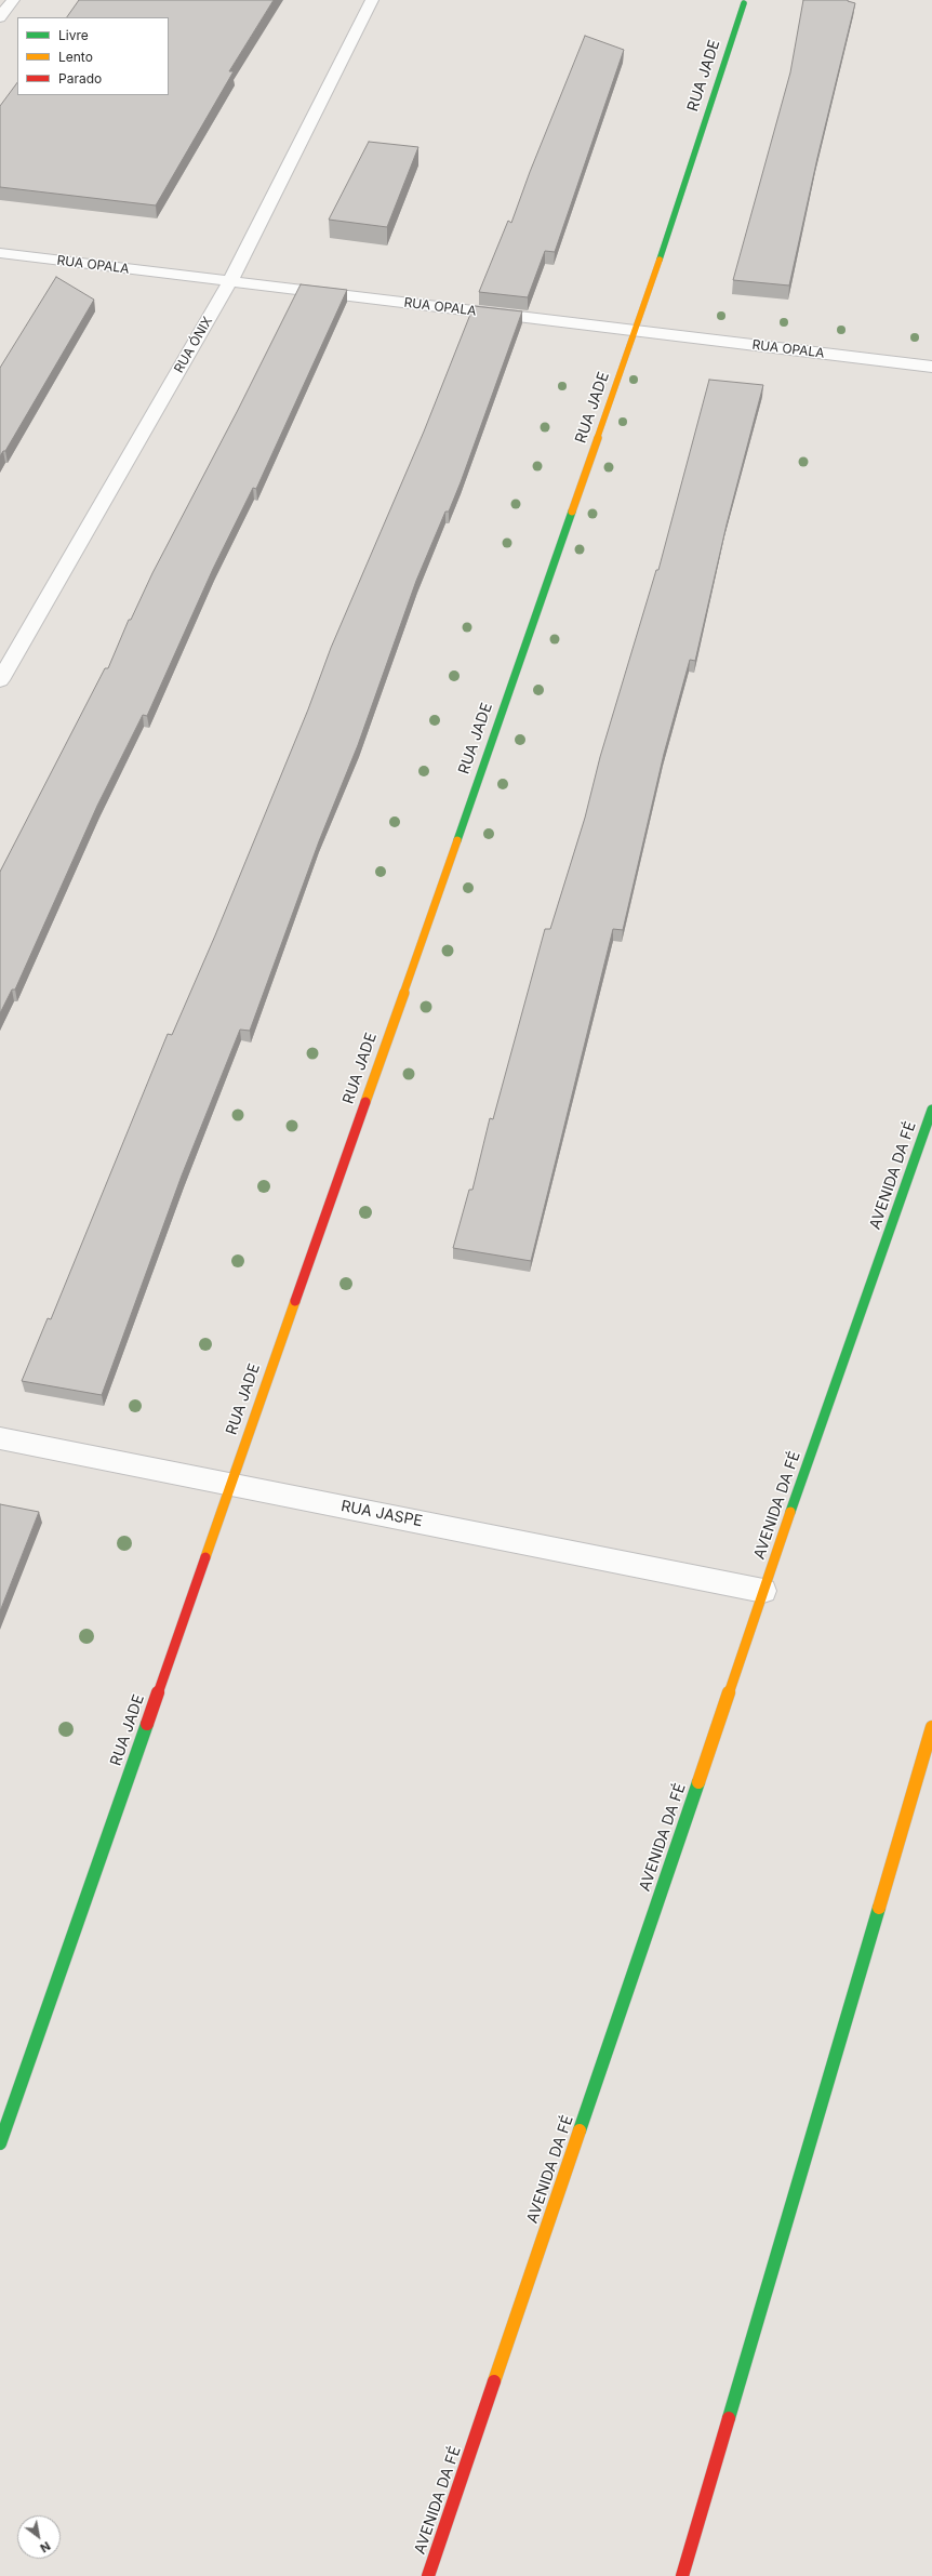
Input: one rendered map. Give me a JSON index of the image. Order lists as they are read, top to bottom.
{
  "streets": {
    "street": [
      "RUA JADE",
      "RUA OPALA",
      "RUA ÓNIX",
      "AVENIDA DA FÉ",
      "RUA JASPE"
    ]
  },
  "crossings": [
    ["RUA JADE", "RUA OPALA"],
    ["RUA JADE", "RUA JASPE"],
    ["RUA OPALA", "RUA ÓNIX"],
    ["AVENIDA DA FÉ", "RUA JASPE"]
  ],
  "legend": ["Livre", "Lento", "Parado"],
  "north": "bottom right"
}
